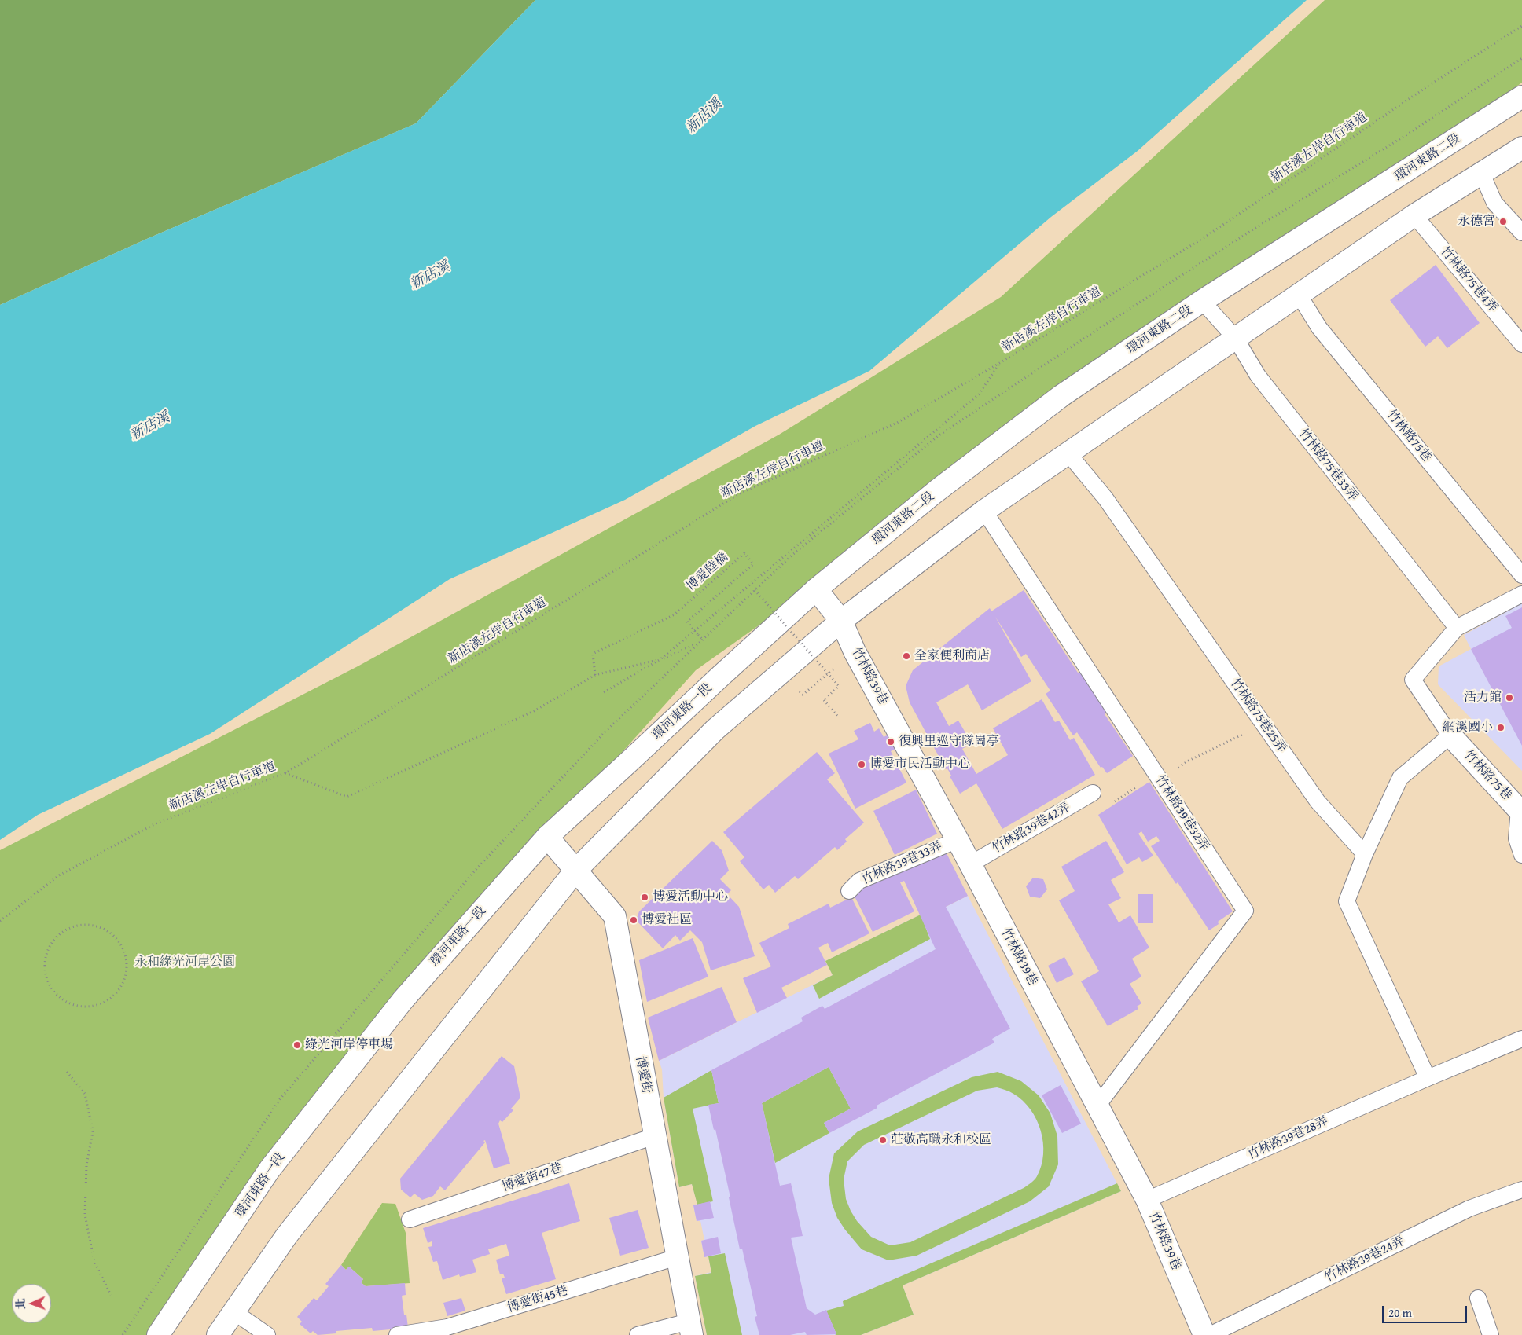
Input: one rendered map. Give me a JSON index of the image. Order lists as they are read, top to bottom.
{
  "streets": {
    "street": [
      "環河東路二段",
      "竹林路75巷",
      "竹林路39巷",
      "環河東路一段",
      "博愛街"
    ],
    "lane": [
      "竹林路75巷4弄",
      "竹林路75巷33弄",
      "竹林路75巷25弄",
      "竹林路39巷32弄",
      "竹林路39巷42弄",
      "竹林路39巷33弄",
      "竹林路39巷28弄",
      "博愛街47巷",
      "竹林路39巷24弄",
      "博愛街45巷"
    ],
    "path": ["新店溪左岸自行車道", "博愛陸橋"]
  },
  "crossings": [
    ["環河東路二段", "竹林路75巷33弄"],
    ["環河東路二段", "竹林路39巷"],
    ["環河東路二段", "環河東路一段"],
    ["竹林路75巷", "竹林路75巷33弄"],
    ["竹林路39巷", "環河東路一段"],
    ["竹林路39巷", "竹林路39巷32弄"],
    ["竹林路39巷", "竹林路39巷42弄"],
    ["竹林路39巷", "竹林路39巷33弄"],
    ["竹林路39巷", "竹林路39巷28弄"],
    ["環河東路一段", "博愛街"],
    ["博愛街", "博愛街47巷"],
    ["博愛街", "博愛街45巷"]
  ],
  "water": ["新店溪"],
  "parks": ["永和綠光河岸公園"],
  "places": [
    "永德宮",
    "全家便利商店",
    "活力館",
    "網溪國小",
    "復興里巡守隊崗亭",
    "博愛市民活動中心",
    "博愛活動中心",
    "博愛社區",
    "綠光河岸停車場",
    "莊敬高職永和校區"
  ],
  "scale_bar": "20 m",
  "north": "left"
}
